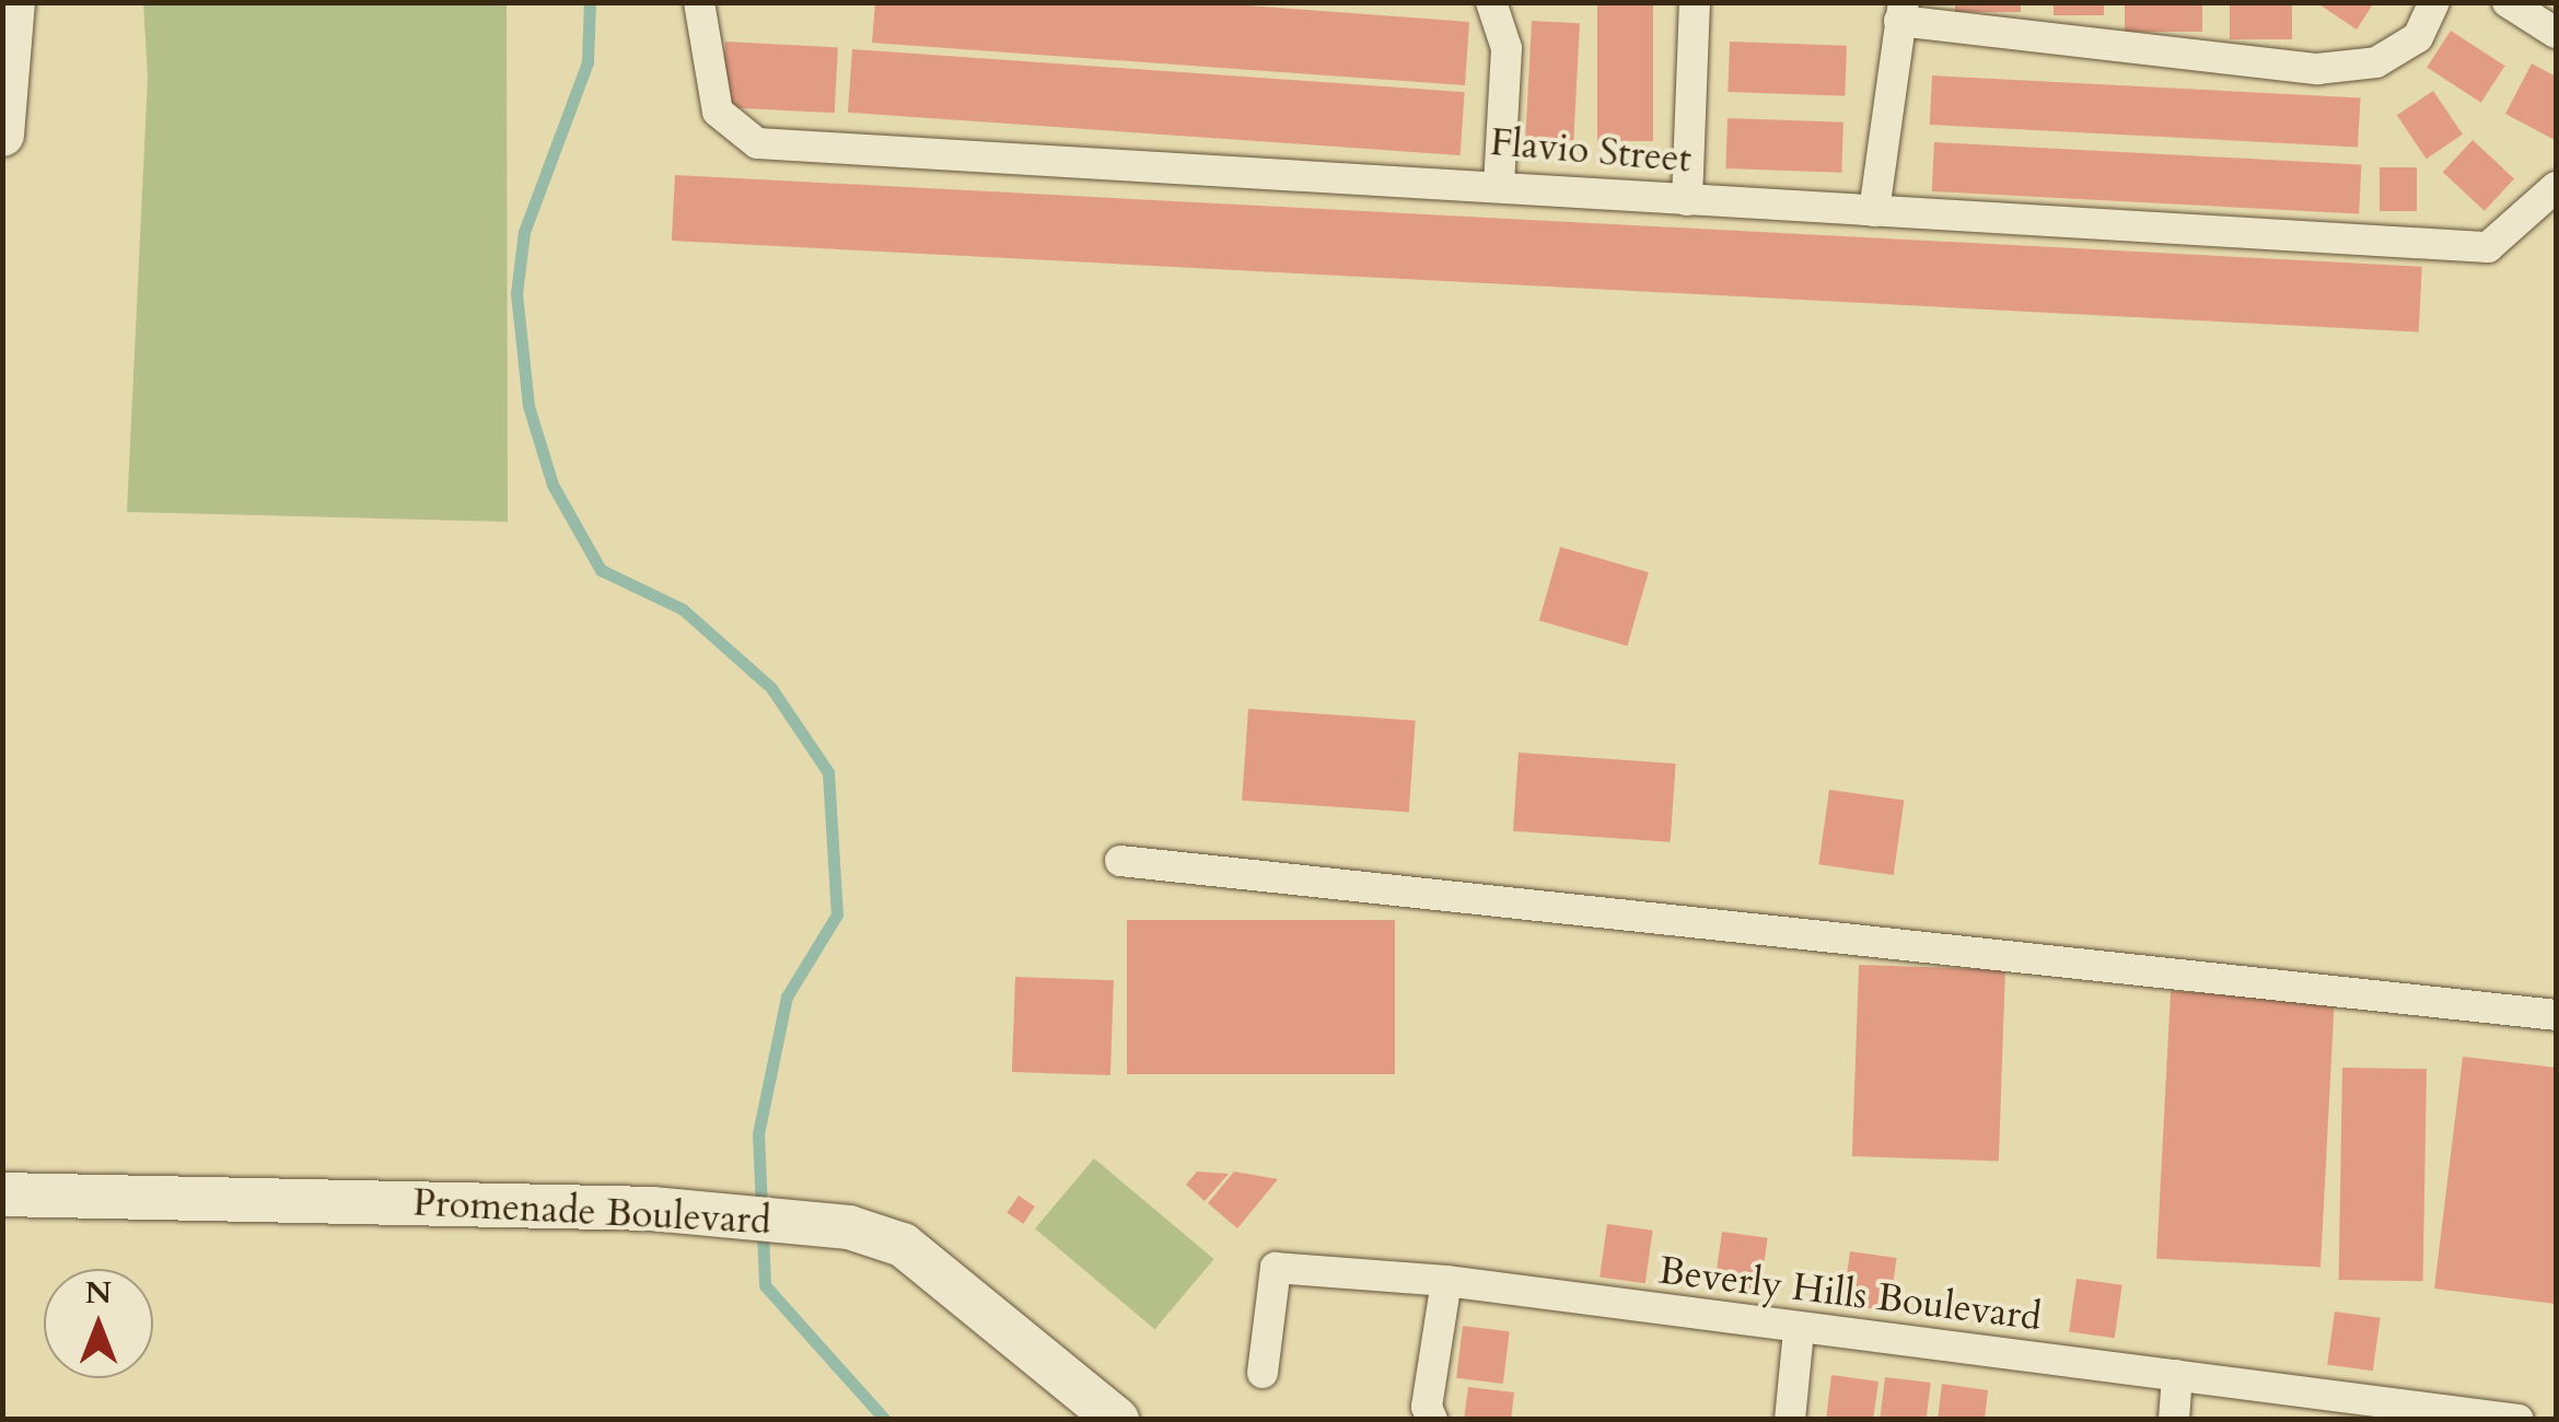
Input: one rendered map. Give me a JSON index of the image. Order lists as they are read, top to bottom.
{
  "streets": {
    "main road": ["Promenade Boulevard"],
    "street": ["Flavio Street", "Beverly Hills Boulevard"]
  },
  "north": "top"
}
